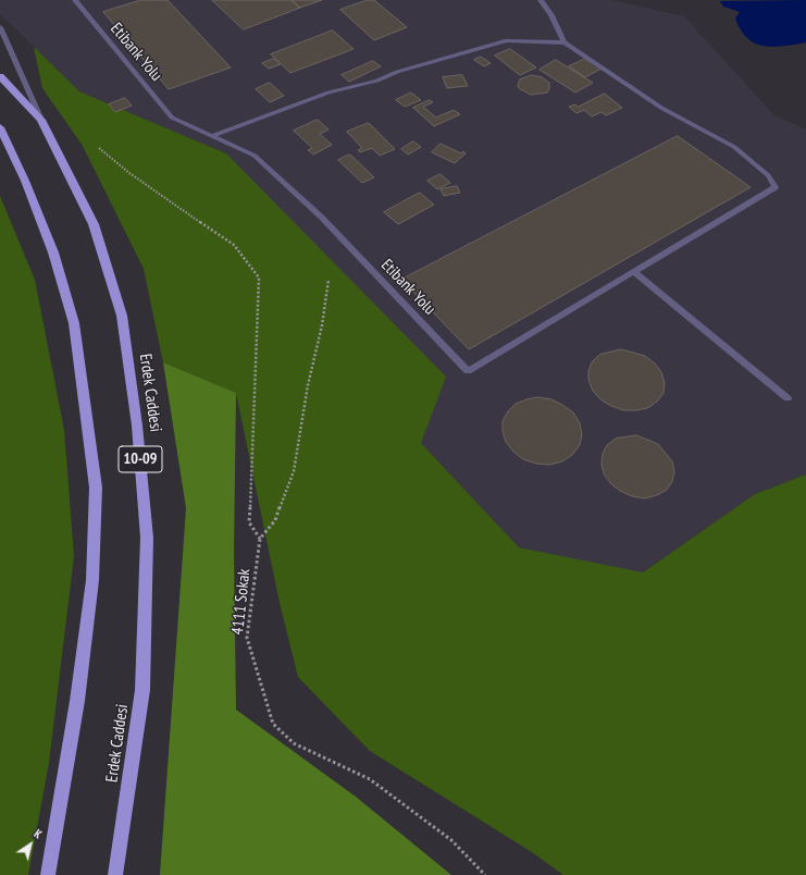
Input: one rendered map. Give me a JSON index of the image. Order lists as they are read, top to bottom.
{
  "streets": {
    "main road": ["Erdek Caddesi", "10-09"],
    "lane": ["Etibank Yolu"],
    "path": ["4111 Sokak"]
  },
  "north": "top right"
}
